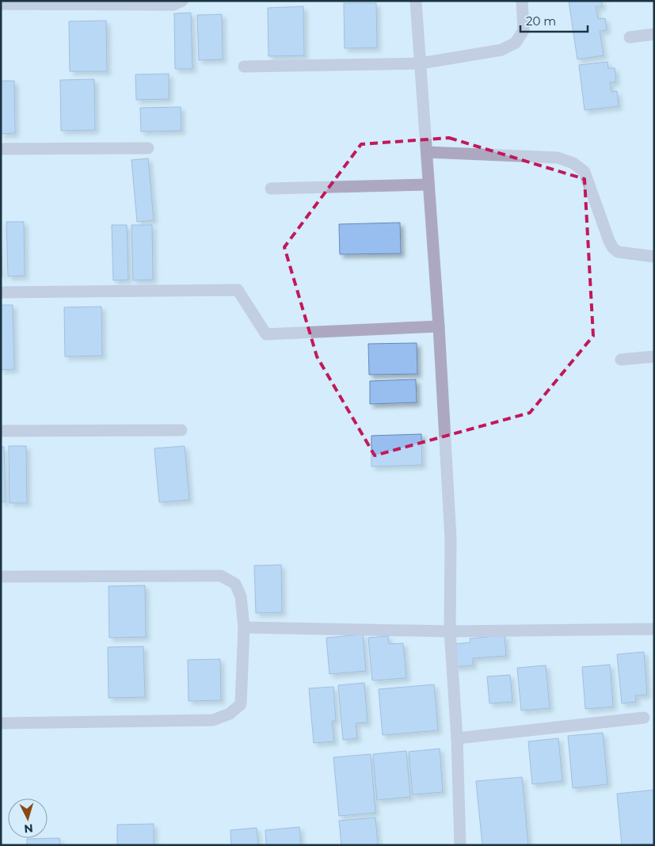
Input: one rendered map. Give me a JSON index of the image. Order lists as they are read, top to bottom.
{
  "scale_bar": "20 m",
  "north": "bottom"
}
